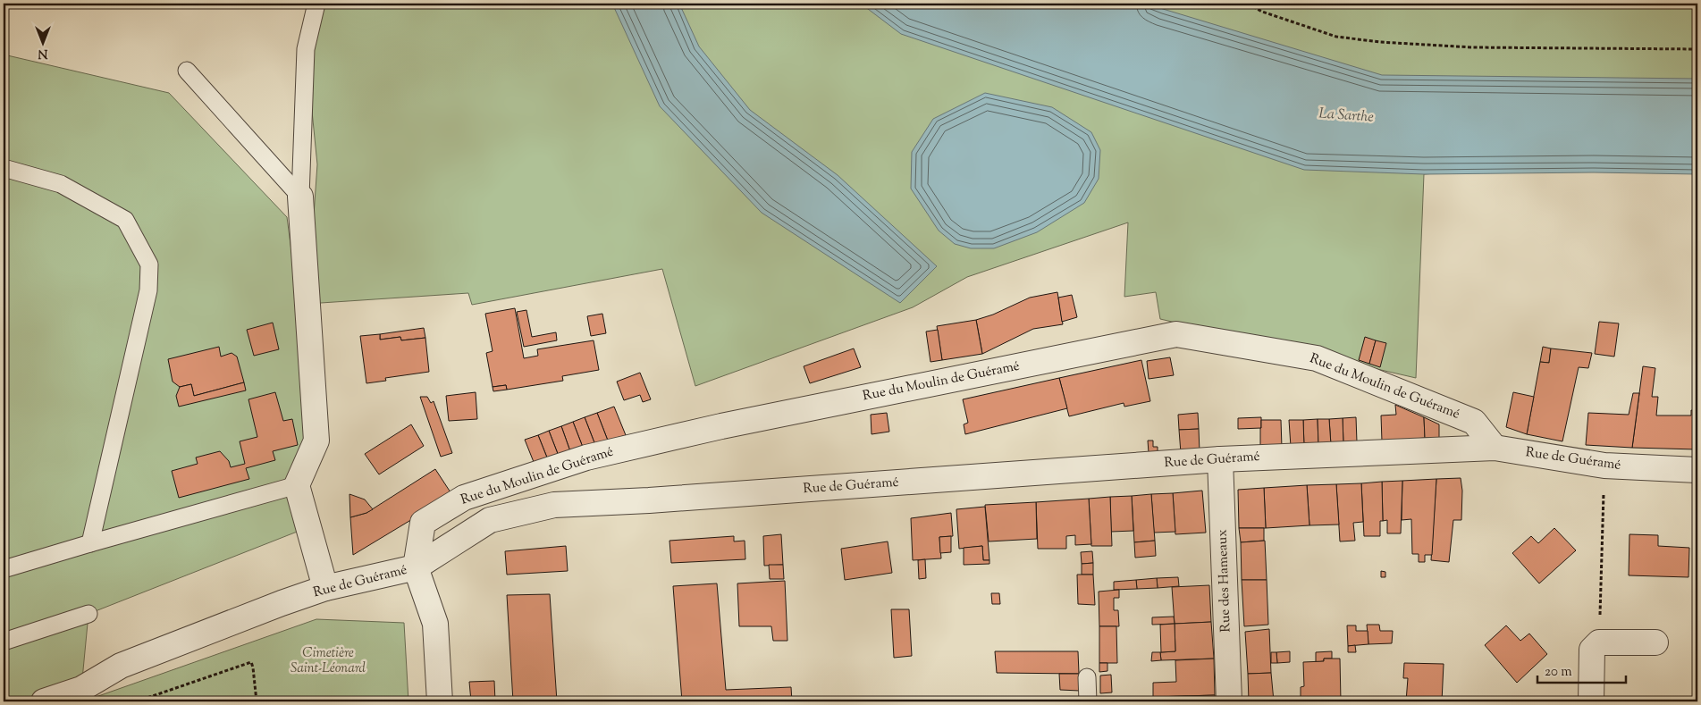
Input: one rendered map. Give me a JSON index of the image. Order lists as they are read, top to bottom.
{
  "streets": {
    "street": ["Rue du Moulin de Guéramé", "Rue de Guéramé", "Rue des Hameaux"]
  },
  "crossings": [
    ["Rue du Moulin de Guéramé", "Rue de Guéramé"],
    ["Rue de Guéramé", "Rue des Hameaux"]
  ],
  "water": ["La Sarthe"],
  "parks": ["Cimetière Saint-Léonard"],
  "scale_bar": "20 m",
  "north": "bottom"
}
